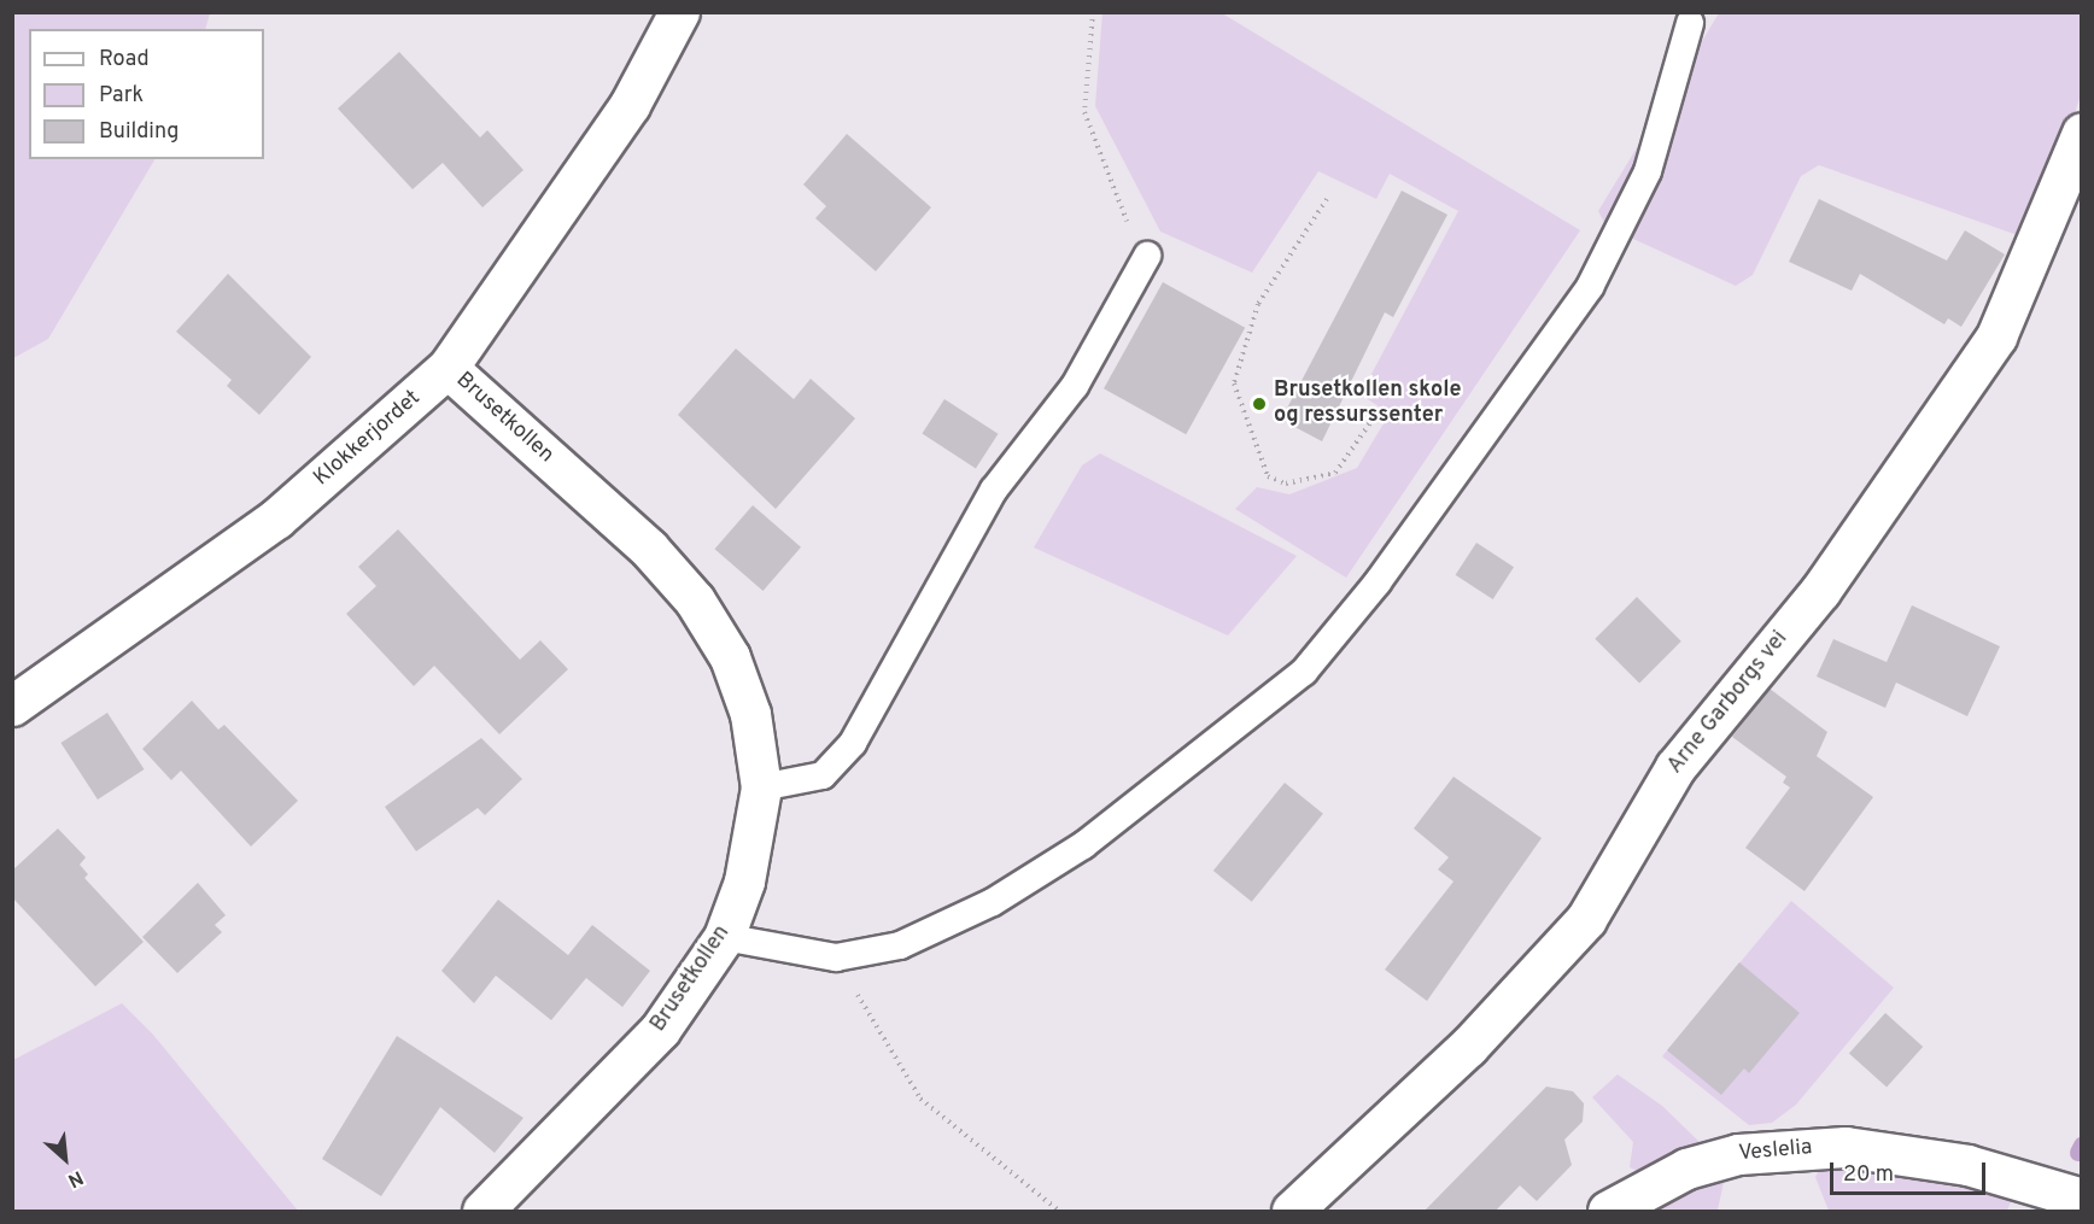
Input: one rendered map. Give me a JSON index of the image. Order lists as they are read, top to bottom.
{
  "streets": {
    "street": [
      "Brusetkollen",
      "Klokkerjordet",
      "Arne Garborgs vei",
      "Veslelia"
    ]
  },
  "crossings": [
    ["Brusetkollen", "Klokkerjordet"]
  ],
  "places": ["Brusetkollen skole og ressurssenter"],
  "legend": ["Road", "Park", "Building"],
  "scale_bar": "20 m",
  "north": "bottom right"
}
